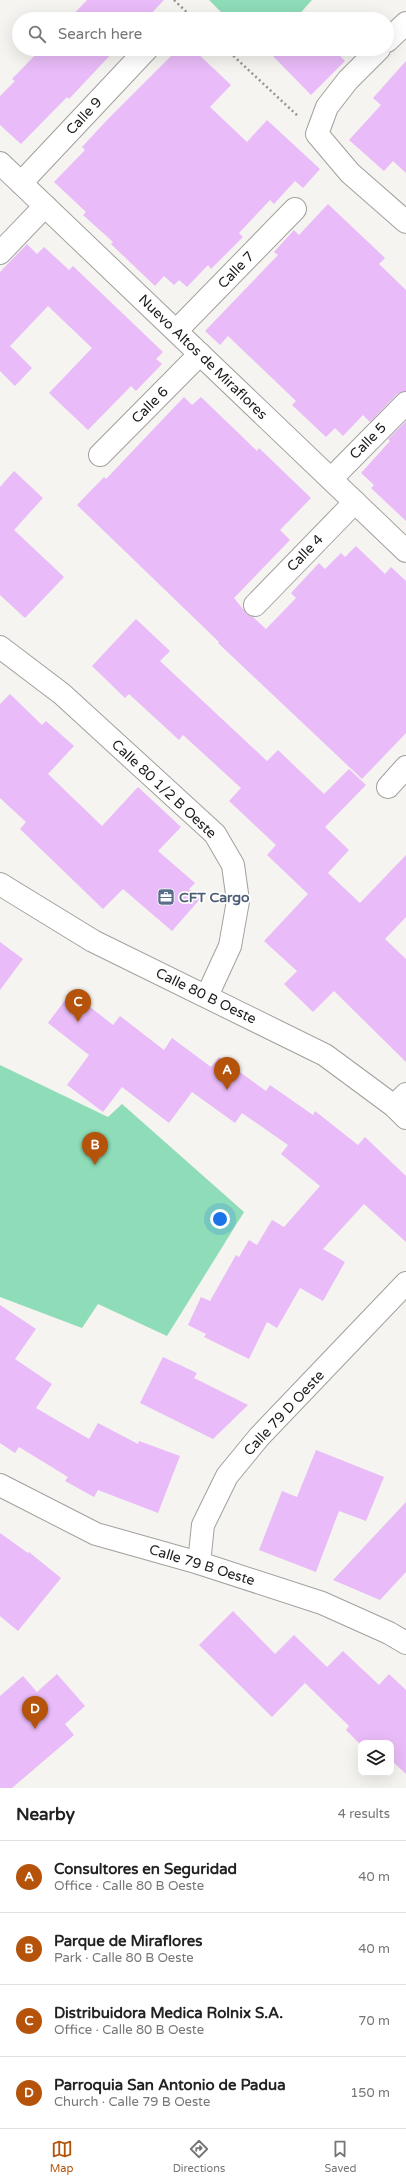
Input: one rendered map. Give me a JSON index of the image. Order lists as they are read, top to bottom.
{
  "streets": {
    "street": [
      "Calle 9",
      "Calle 7",
      "Nuevo Altos de Miraflores",
      "Calle 6",
      "Calle 5",
      "Calle 4",
      "Calle 80 1/2 B Oeste",
      "Calle 80 B Oeste",
      "Calle 79 D Oeste",
      "Calle 79 B Oeste"
    ]
  },
  "crossings": [
    ["Calle 9", "Nuevo Altos de Miraflores"],
    ["Calle 7", "Nuevo Altos de Miraflores"],
    ["Nuevo Altos de Miraflores", "Calle 6"],
    ["Nuevo Altos de Miraflores", "Calle 5"],
    ["Nuevo Altos de Miraflores", "Calle 4"],
    ["Calle 80 1/2 B Oeste", "Calle 80 B Oeste"],
    ["Calle 79 D Oeste", "Calle 79 B Oeste"]
  ],
  "places": {
    "office": ["CFT Cargo"]
  },
  "page": {
    "search": "Search here",
    "pins": [
      "C",
      "A",
      "B",
      "D"
    ],
    "heading": ["Nearby", "4 results"],
    "list": [
      {
        "mark": "A",
        "name": "Consultores en Seguridad",
        "note": "Office · Calle 80 B Oeste",
        "value": "40 m"
      },
      {
        "mark": "B",
        "name": "Parque de Miraflores",
        "note": "Park · Calle 80 B Oeste",
        "value": "40 m"
      },
      {
        "mark": "C",
        "name": "Distribuidora Medica Rolnix S.A.",
        "note": "Office · Calle 80 B Oeste",
        "value": "70 m"
      },
      {
        "mark": "D",
        "name": "Parroquia San Antonio de Padua",
        "note": "Church · Calle 79 B Oeste",
        "value": "150 m"
      }
    ],
    "nav": ["Map", "Directions", "Saved"]
  }
}
